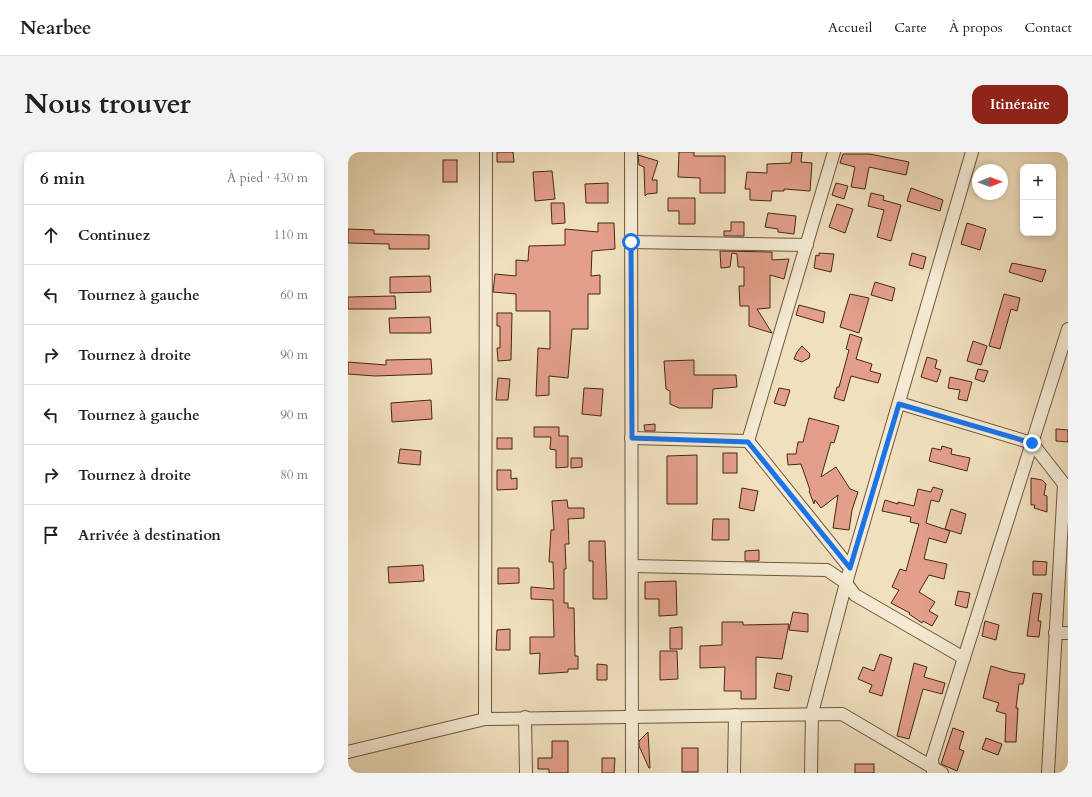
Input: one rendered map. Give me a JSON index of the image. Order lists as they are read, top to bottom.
{
  "north": "right",
  "page": {
    "header": "Nearbee",
    "nav": [
      "Accueil",
      "Carte",
      "À propos",
      "Contact"
    ],
    "title": "Nous trouver",
    "buttons": "Itinéraire",
    "heading": ["6 min", "À pied · 430 m"],
    "map_buttons": ["+", "−"],
    "list": [
      ["Continuez", "110 m"],
      ["Tournez à gauche", "60 m"],
      ["Tournez à droite", "90 m"],
      ["Tournez à gauche", "90 m"],
      ["Tournez à droite", "80 m"],
      "Arrivée à destination"
    ]
  }
}
